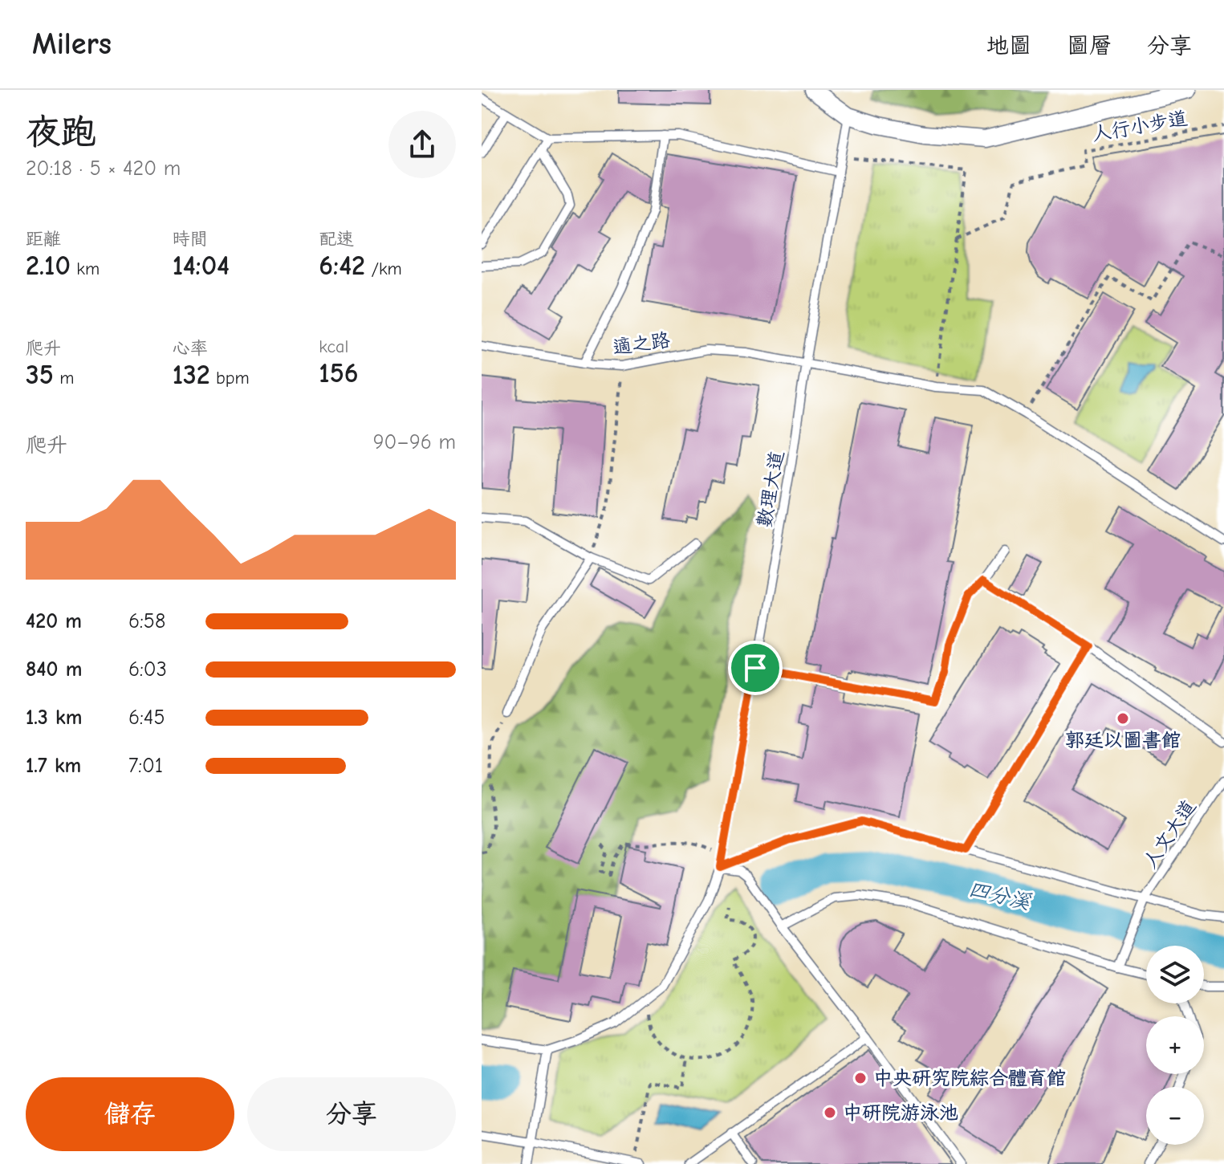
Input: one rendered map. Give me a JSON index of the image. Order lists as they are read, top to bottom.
{
  "streets": {
    "lane": ["適之路", "數理大道", "人文大道"],
    "path": ["人行小步道"]
  },
  "crossings": [
    ["適之路", "數理大道"]
  ],
  "water": ["四分溪"],
  "places": ["郭廷以圖書館", "中央研究院綜合體育館", "中研院游泳池"],
  "page": {
    "header": "Milers",
    "nav": ["地圖", "圖層", "分享"],
    "heading": ["夜跑", "20:18 · 5 × 420 m"],
    "stats": [
      ["距離", "2.10 km"],
      ["時間", "14:04"],
      ["配速", "6:42 /km"],
      ["爬升", "35 m"],
      ["心率", "132 bpm"],
      ["kcal", "156"]
    ],
    "chart": ["爬升", "90–96 m"],
    "list": [
      {
        "name": "420 m",
        "note": "6:58"
      },
      {
        "name": "840 m",
        "note": "6:03"
      },
      {
        "name": "1.3 km",
        "note": "6:45"
      },
      {
        "name": "1.7 km",
        "note": "7:01"
      }
    ],
    "map_buttons": ["+", "−"],
    "buttons": ["儲存", "分享"]
  }
}
